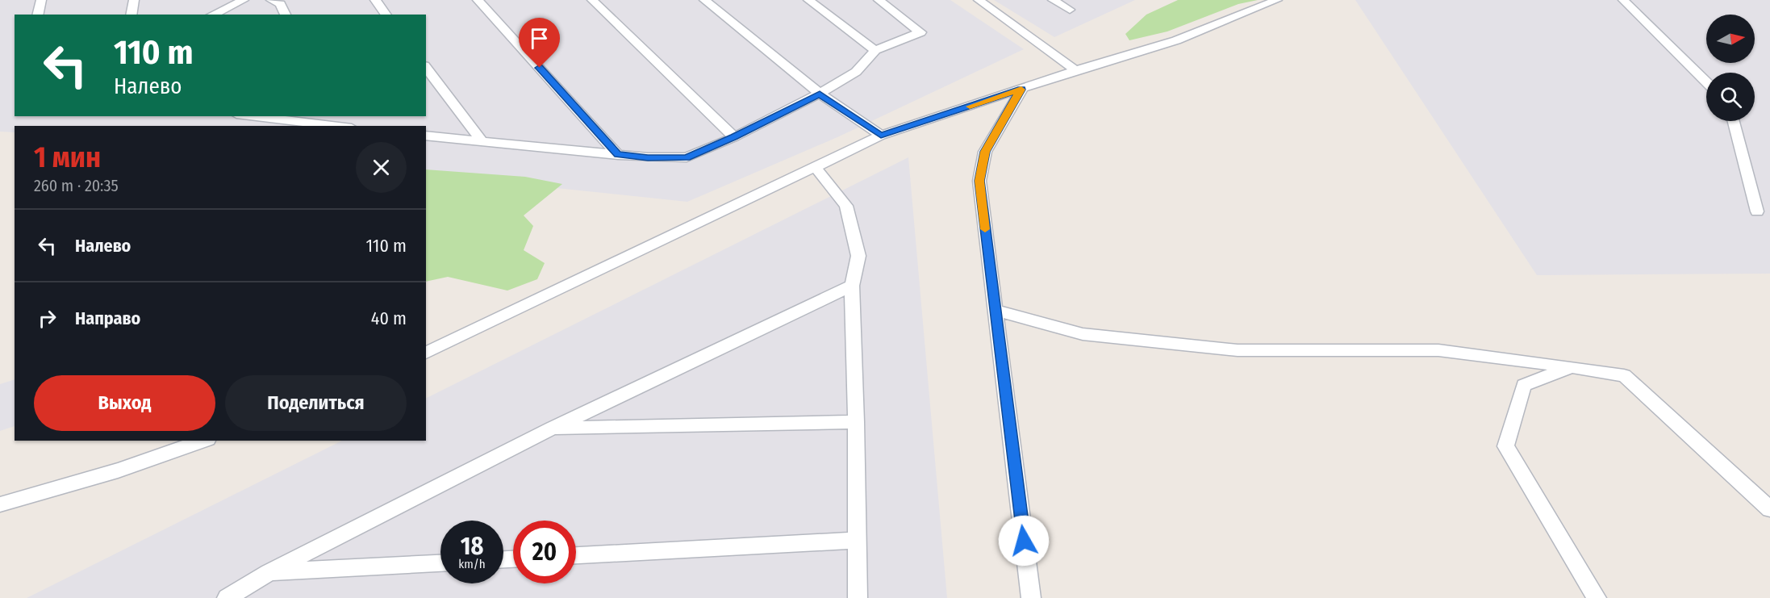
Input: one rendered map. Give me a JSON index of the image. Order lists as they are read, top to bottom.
{
  "north": "right",
  "page": {
    "turn": ["110 m", "Налево"],
    "heading": ["1 мин", "260 m · 20:35"],
    "list": [
      {
        "name": "Налево",
        "value": "110 m"
      },
      {
        "name": "Направо",
        "value": "40 m"
      }
    ],
    "buttons": ["Выход", "Поделиться"],
    "speed": "18 km/h",
    "limit": "20"
  }
}
